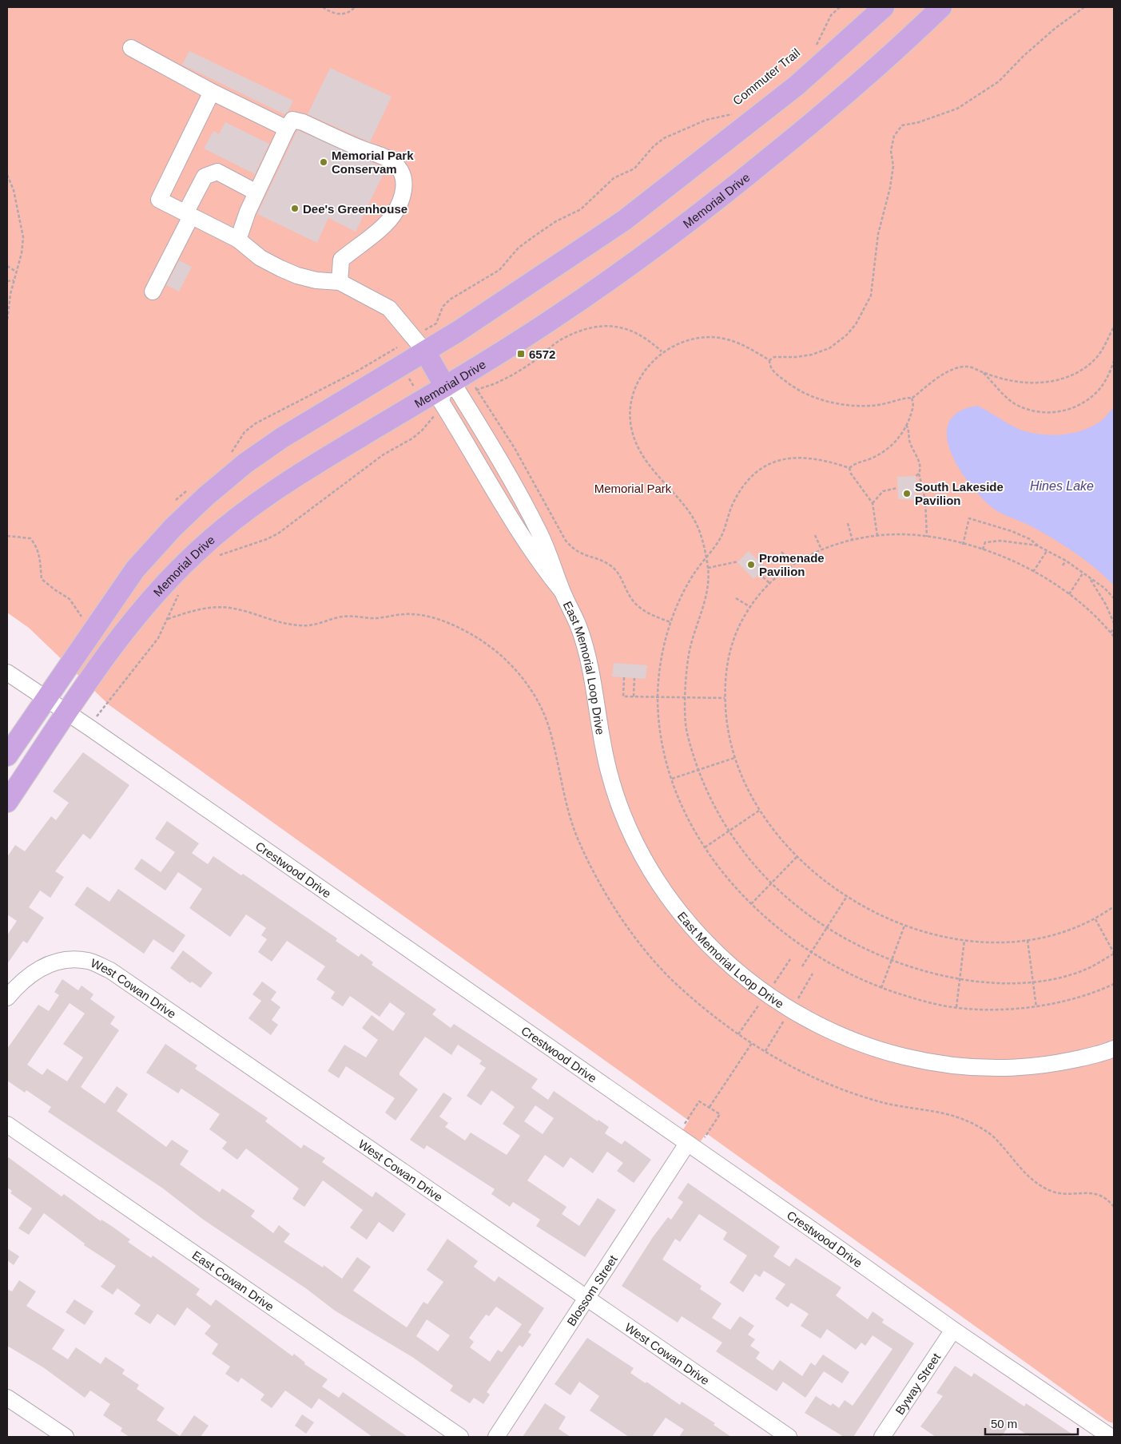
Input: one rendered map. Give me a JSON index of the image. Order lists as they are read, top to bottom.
{
  "streets": {
    "main road": ["Memorial Drive"],
    "street": [
      "East Memorial Loop Drive",
      "Crestwood Drive",
      "West Cowan Drive",
      "East Cowan Drive",
      "Blossom Street",
      "Byway Street"
    ],
    "path": ["Commuter Trail"]
  },
  "crossings": [
    ["Memorial Drive", "East Memorial Loop Drive"],
    ["Memorial Drive", "Crestwood Drive"],
    ["Crestwood Drive", "Blossom Street"],
    ["Crestwood Drive", "Byway Street"],
    ["West Cowan Drive", "Blossom Street"]
  ],
  "water": ["Hines Lake"],
  "parks": ["Memorial Park"],
  "places": {
    "other": [
      "Memorial Park Conservam",
      "Dee's Greenhouse",
      "South Lakeside Pavilion",
      "Promenade Pavilion"
    ],
    "transit": ["6572"]
  },
  "scale_bar": "50 m"
}
